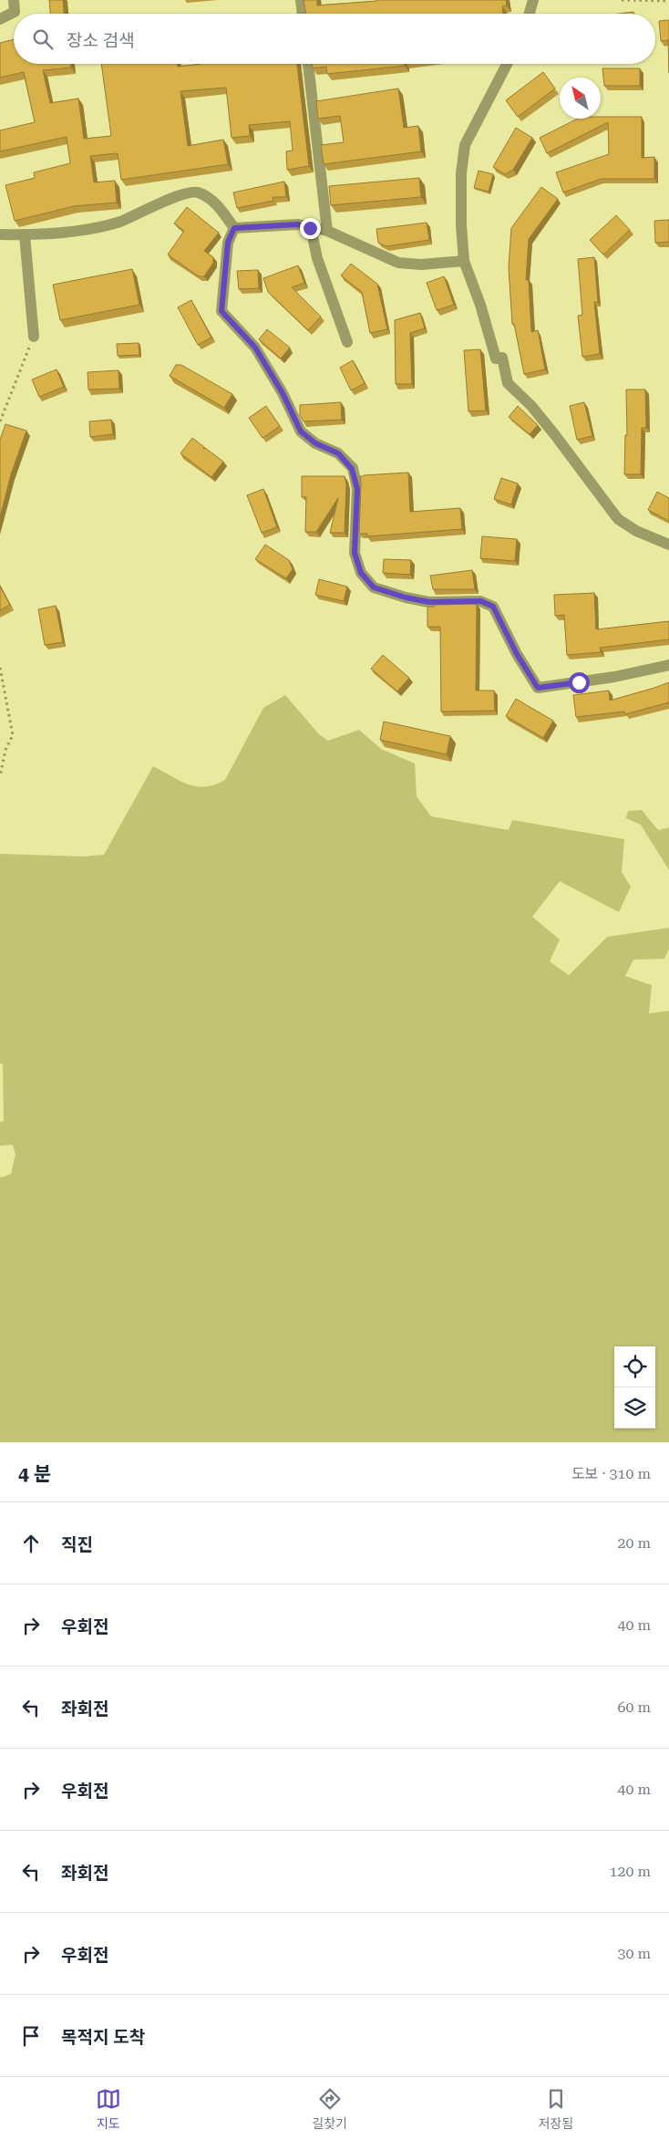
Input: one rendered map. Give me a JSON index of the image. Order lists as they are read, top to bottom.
{
  "north": "top left",
  "page": {
    "search": "장소 검색",
    "heading": ["4 분", "도보 · 310 m"],
    "list": [
      ["직진", "20 m"],
      ["우회전", "40 m"],
      ["좌회전", "60 m"],
      ["우회전", "40 m"],
      ["좌회전", "120 m"],
      ["우회전", "30 m"],
      "목적지 도착"
    ],
    "nav": ["지도", "길찾기", "저장됨"]
  }
}
